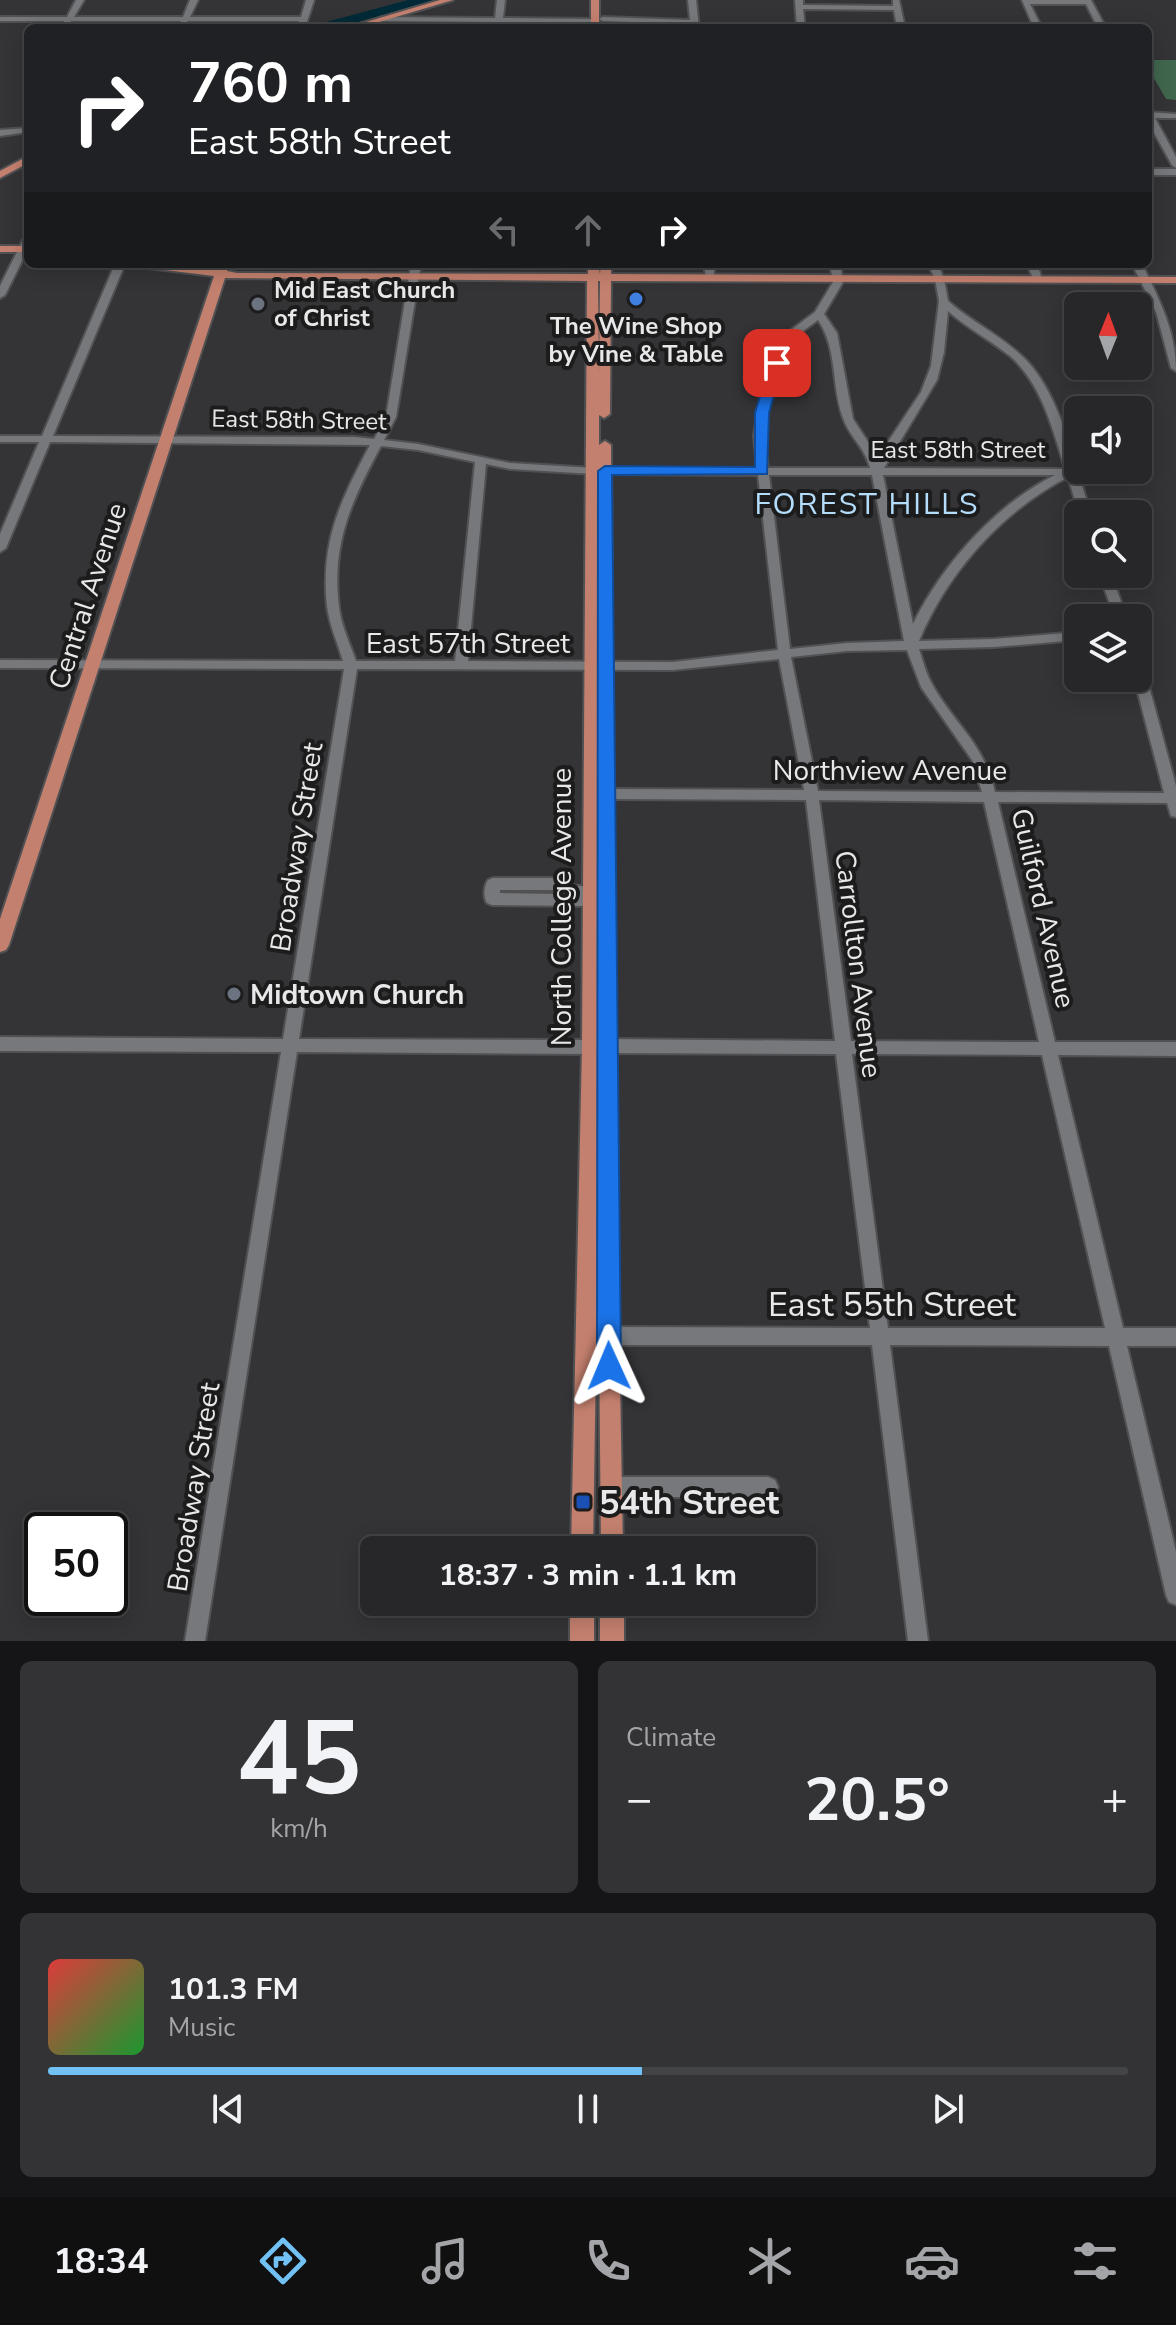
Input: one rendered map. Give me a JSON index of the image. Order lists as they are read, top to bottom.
{
  "streets": {
    "main road": ["Central Avenue", "North College Avenue"],
    "street": [
      "East 58th Street",
      "East 57th Street",
      "Northview Avenue",
      "Broadway Street",
      "Guilford Avenue",
      "Carrollton Avenue",
      "East 55th Street"
    ]
  },
  "crossings": [
    ["East 58th Street", "Central Avenue"],
    ["East 58th Street", "Broadway Street"],
    ["East 58th Street", "North College Avenue"],
    ["East 58th Street", "Guilford Avenue"],
    ["East 58th Street", "Carrollton Avenue"],
    ["Central Avenue", "East 57th Street"],
    ["East 57th Street", "Broadway Street"],
    ["East 57th Street", "North College Avenue"],
    ["East 57th Street", "Guilford Avenue"],
    ["East 57th Street", "Carrollton Avenue"],
    ["Northview Avenue", "North College Avenue"],
    ["Northview Avenue", "Guilford Avenue"],
    ["Northview Avenue", "Carrollton Avenue"],
    ["North College Avenue", "East 55th Street"],
    ["Guilford Avenue", "Carrollton Avenue"],
    ["Guilford Avenue", "East 55th Street"],
    ["Carrollton Avenue", "East 55th Street"]
  ],
  "districts": ["FOREST HILLS"],
  "places": {
    "other": ["The Wine Shop by Vine & Table", "Mid East Church of Christ", "Midtown Church"],
    "transit": ["54th Street"]
  },
  "north": "top",
  "page": {
    "turn": ["760 m", "East 58th Street"],
    "limit": "50",
    "trip": "18:37 · 3 min · 1.1 km",
    "tile": [
      ["45", "km/h"],
      "Climate"
    ],
    "heat": ["−", "20.5°", "+"],
    "song": ["101.3 FM", "Music"],
    "tabs": "18:34"
  }
}
